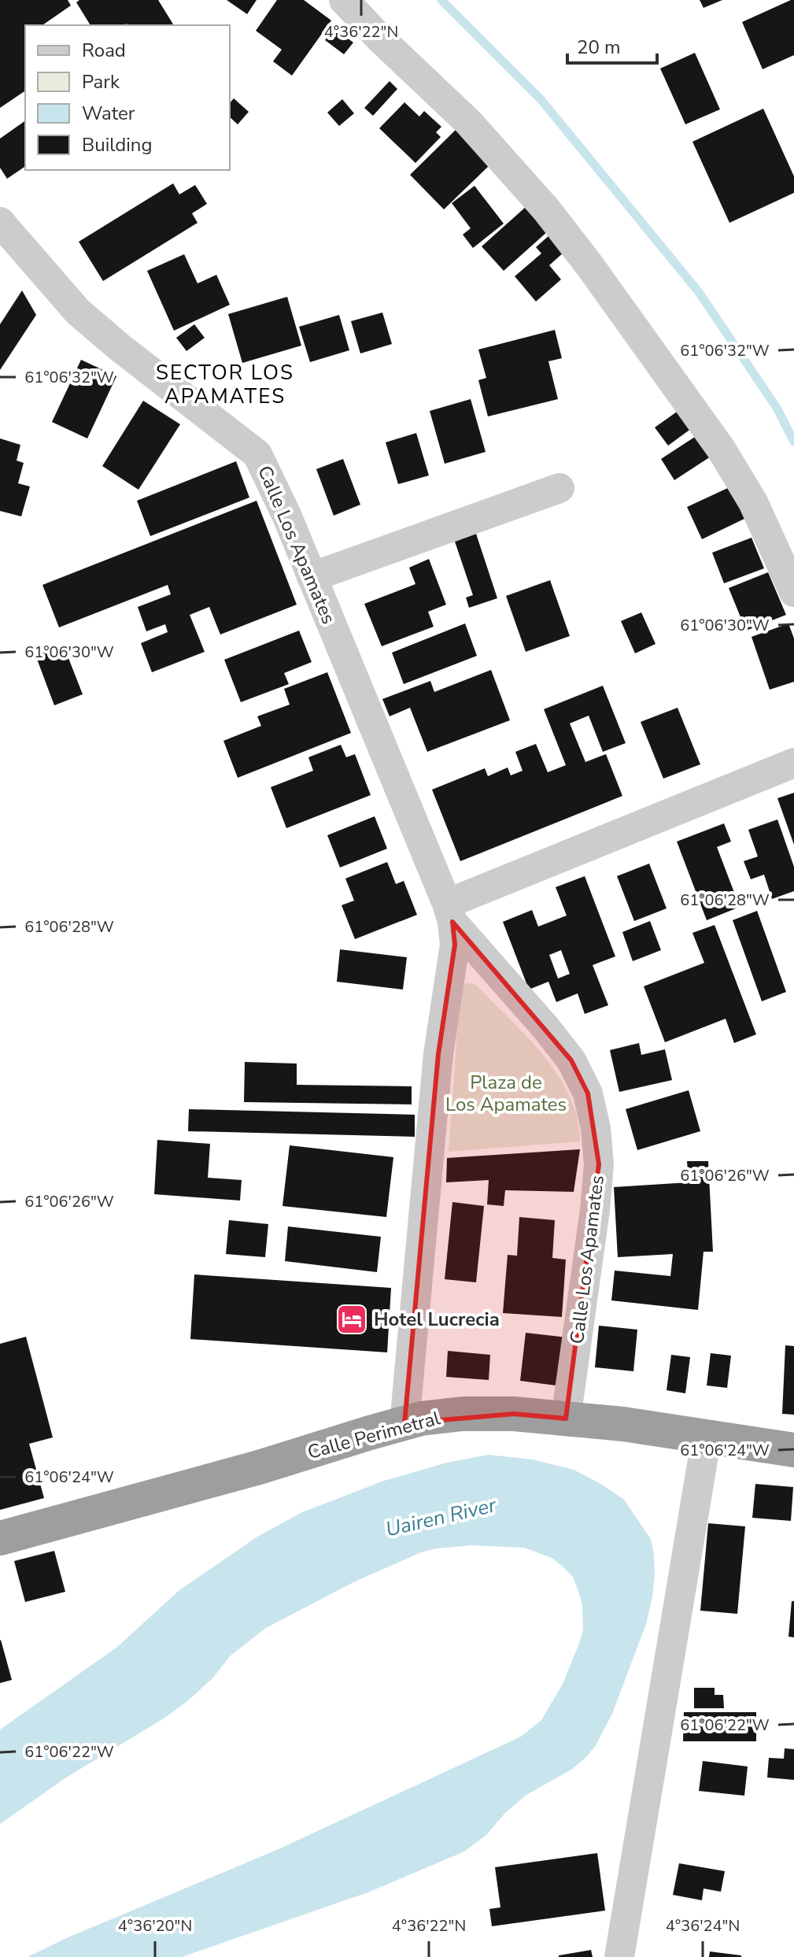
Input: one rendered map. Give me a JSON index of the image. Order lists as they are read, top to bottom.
{
  "streets": {
    "highway": ["Calle Perimetral"],
    "street": ["Calle Los Apamates"]
  },
  "crossings": [
    ["Calle Los Apamates", "Calle Perimetral"]
  ],
  "districts": ["SECTOR LOS APAMATES"],
  "water": ["Uairen River"],
  "parks": ["Plaza de Los Apamates"],
  "places": {
    "hotel": ["Hotel Lucrecia"]
  },
  "legend": [
    "Road",
    "Park",
    "Water",
    "Building"
  ],
  "scale_bar": "20 m",
  "coordinates": [
    "4°36'22\"N",
    "61°06'32\"W",
    "61°06'30\"W",
    "61°06'28\"W",
    "61°06'26\"W",
    "61°06'24\"W",
    "61°06'22\"W",
    "4°36'20\"N",
    "4°36'24\"N"
  ]
}
